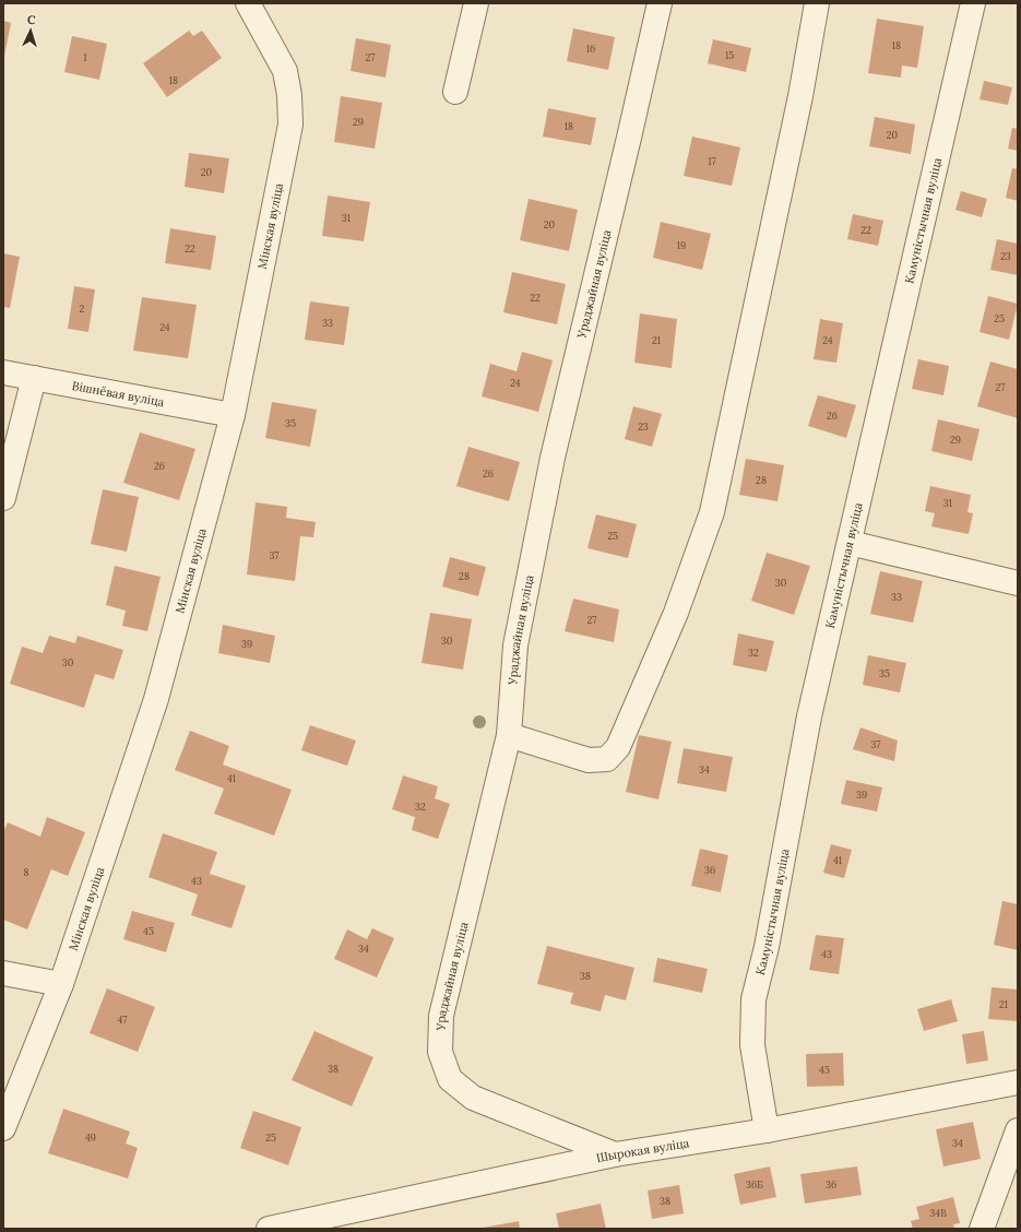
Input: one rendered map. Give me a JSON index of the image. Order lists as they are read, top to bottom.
{
  "streets": {
    "street": [
      "Камуністычная вуліца",
      "Мінская вуліца",
      "Ураджайная вуліца",
      "Вішнёвая вуліца",
      "Шырокая вуліца"
    ]
  },
  "crossings": [
    ["Камуністычная вуліца", "Шырокая вуліца"],
    ["Мінская вуліца", "Вішнёвая вуліца"],
    ["Ураджайная вуліца", "Шырокая вуліца"]
  ],
  "house_numbers": [
    "18",
    "16",
    "15",
    "1",
    "27",
    "18",
    "29",
    "18",
    "20",
    "17",
    "20",
    "31",
    "20",
    "22",
    "19",
    "22",
    "23",
    "22",
    "2",
    "25",
    "33",
    "24",
    "21",
    "24",
    "24",
    "27",
    "26",
    "35",
    "23",
    "29",
    "26",
    "26",
    "28",
    "31",
    "25",
    "37",
    "28",
    "30",
    "33",
    "27",
    "30",
    "39",
    "32",
    "30",
    "35",
    "37",
    "34",
    "41",
    "39",
    "32",
    "41",
    "36",
    "8",
    "43",
    "45",
    "34",
    "43",
    "38",
    "21",
    "47",
    "38",
    "45",
    "49",
    "25",
    "34",
    "36Б",
    "36",
    "38",
    "34В"
  ],
  "north": "top"
}
